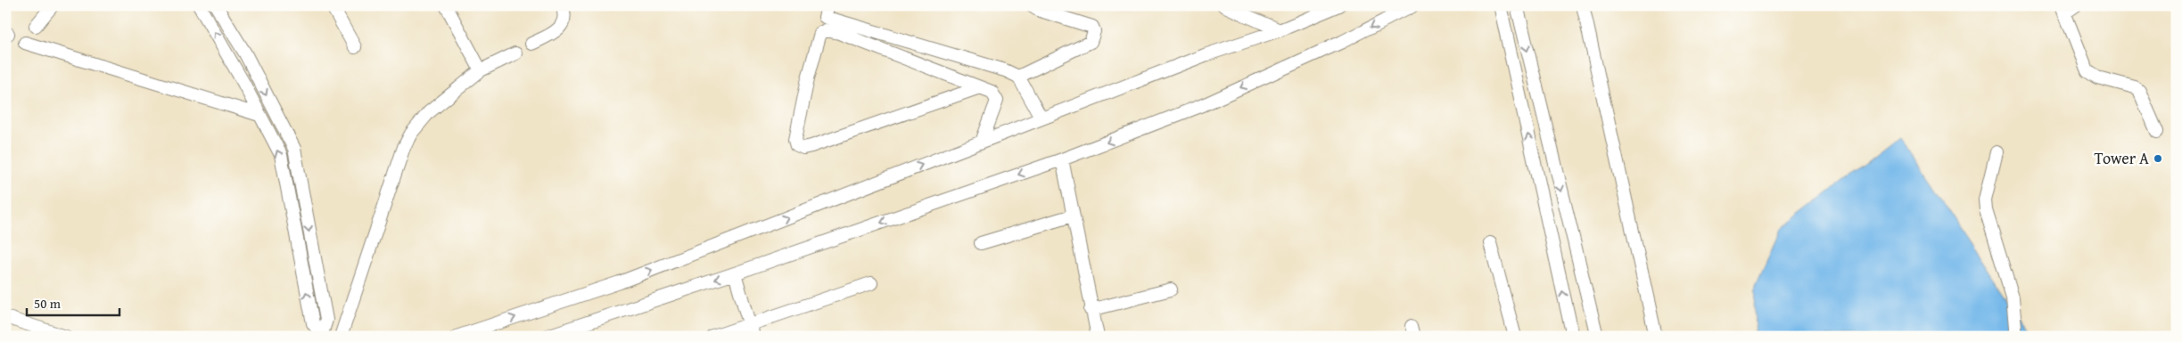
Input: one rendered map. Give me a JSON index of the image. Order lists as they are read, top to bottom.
{
  "places": ["Tower A"],
  "scale_bar": "50 m"
}
